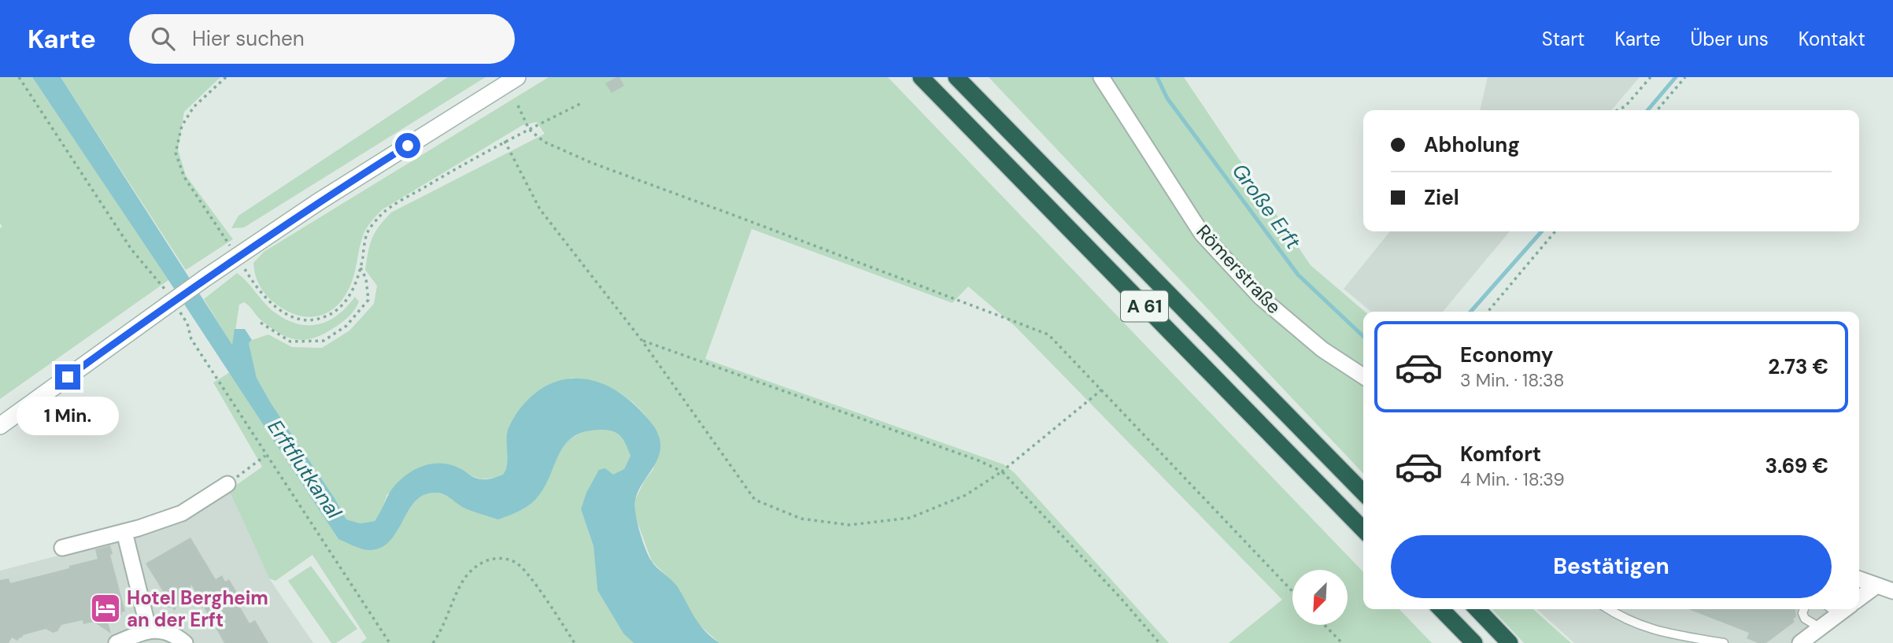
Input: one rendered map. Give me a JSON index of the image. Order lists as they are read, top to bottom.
{
  "streets": {
    "highway": ["A 61"],
    "street": ["Römerstraße"]
  },
  "water": ["Große Erft", "Erftflutkanal"],
  "places": {
    "hotel": ["Hotel Bergheim an der Erft"]
  },
  "north": "bottom left",
  "page": {
    "header": "Karte",
    "search": "Hier suchen",
    "nav": [
      "Start",
      "Karte",
      "Über uns",
      "Kontakt"
    ],
    "banner": ["Abholung", "Ziel"],
    "list": [
      {
        "name": "Economy",
        "note": "3 Min. · 18:38",
        "value": "2.73 €"
      },
      {
        "name": "Komfort",
        "note": "4 Min. · 18:39",
        "value": "3.69 €"
      }
    ],
    "bubble": "1 Min.",
    "buttons": "Bestätigen"
  }
}
